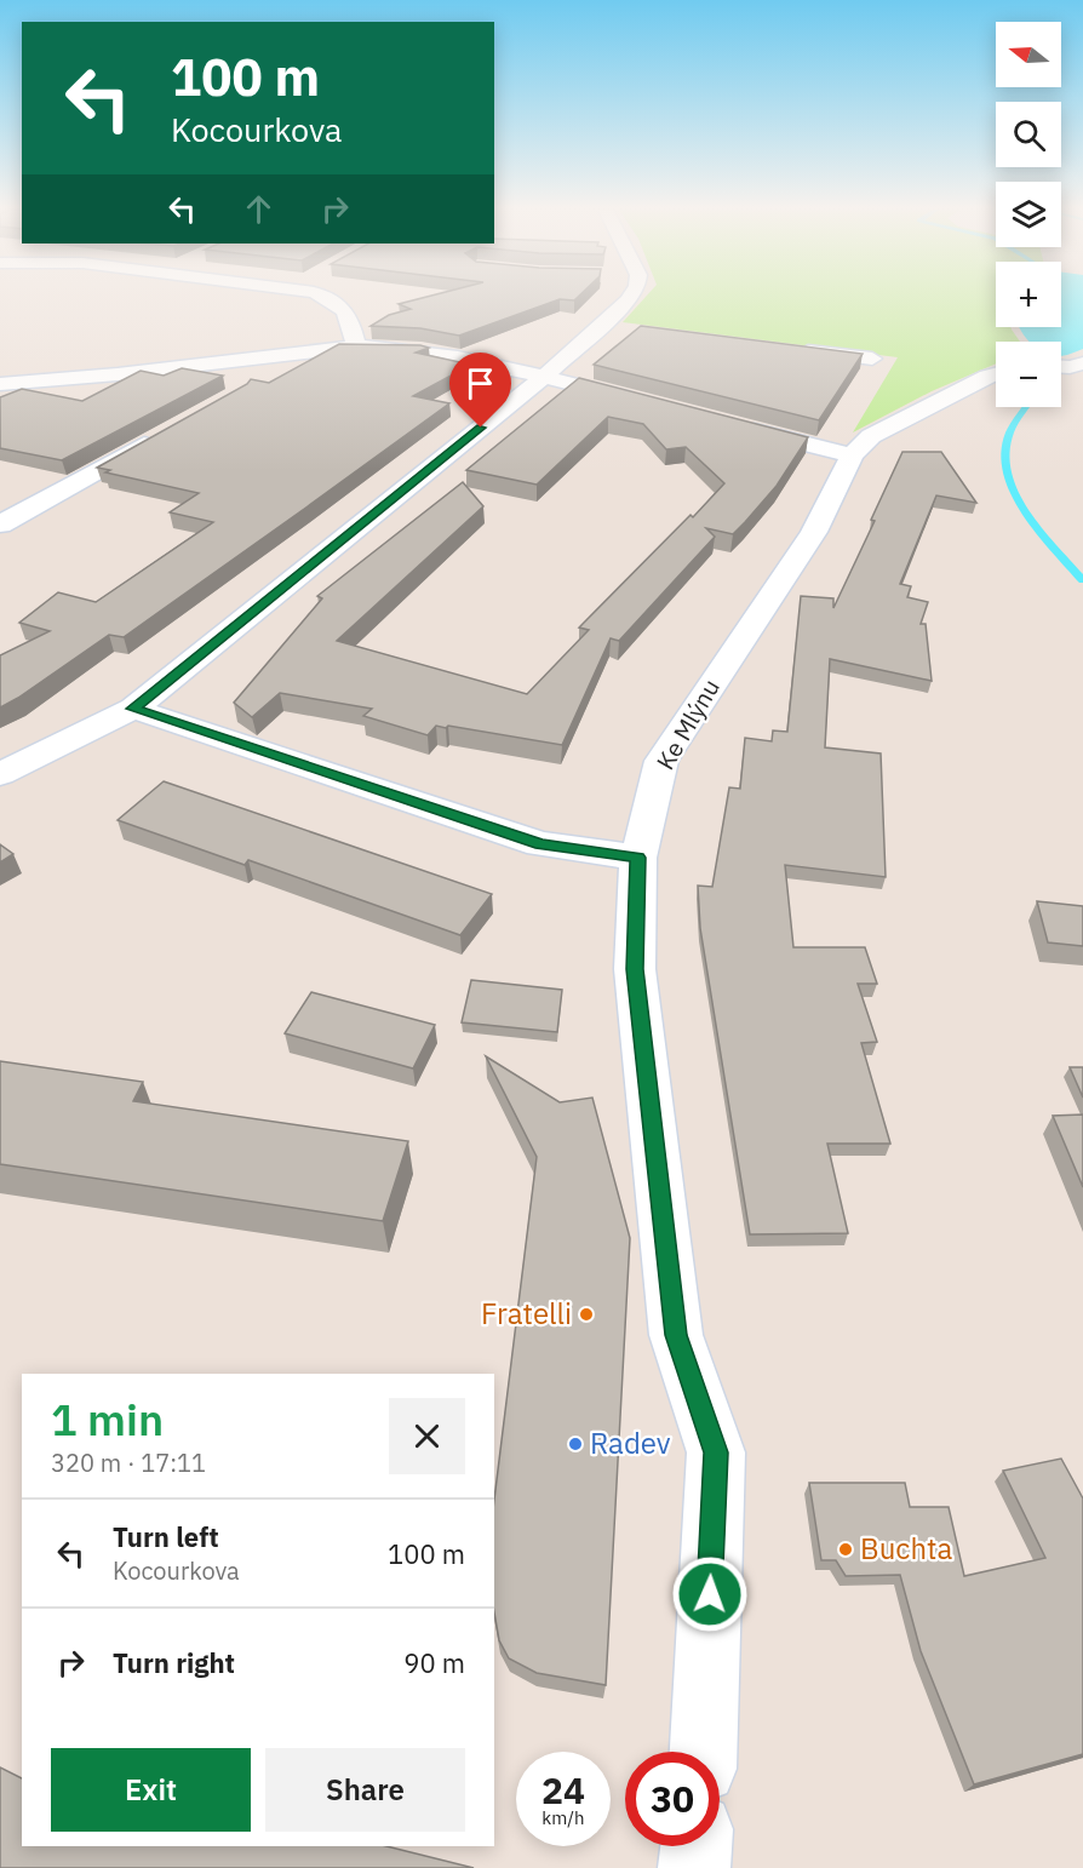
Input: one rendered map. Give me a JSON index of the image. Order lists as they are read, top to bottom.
{
  "streets": {
    "street": ["Ke Mlýnu"]
  },
  "places": ["Fratelli", "Radev", "Buchta"],
  "north": "left",
  "page": {
    "map_buttons": ["+", "−"],
    "turn": ["100 m", "Kocourkova"],
    "heading": ["1 min", "320 m · 17:11"],
    "list": [
      {
        "name": "Turn left",
        "note": "Kocourkova",
        "value": "100 m"
      },
      {
        "name": "Turn right",
        "value": "90 m"
      }
    ],
    "buttons": ["Exit", "Share"],
    "speed": "24 km/h",
    "limit": "30"
  }
}
